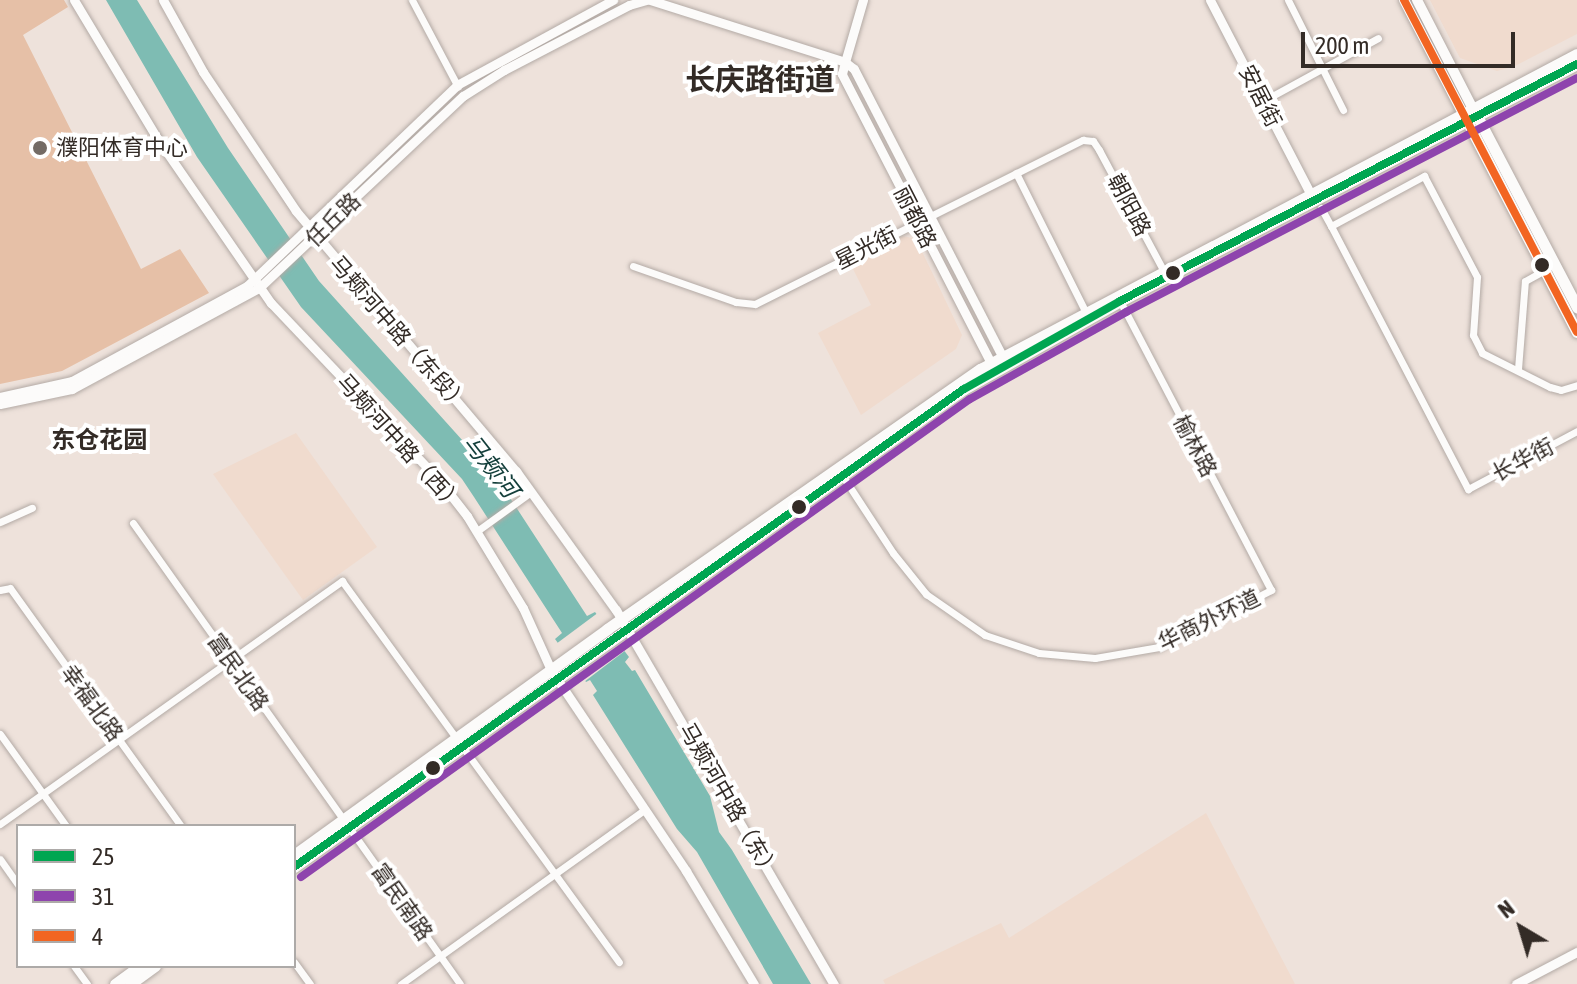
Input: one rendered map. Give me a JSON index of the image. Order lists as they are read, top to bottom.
{
  "streets": {
    "street": [
      "安居街",
      "朝阳路",
      "丽都路",
      "任丘路",
      "星光街",
      "马颊河中路（东段）",
      "马颊河中路（西）",
      "榆林路",
      "长华街",
      "华商外环道",
      "富民北路",
      "幸福北路",
      "马颊河中路（东）",
      "富民南路"
    ]
  },
  "crossings": [
    ["朝阳路", "星光街"],
    ["丽都路", "星光街"],
    ["任丘路", "马颊河中路（东段）"],
    ["任丘路", "马颊河中路（西）"],
    ["马颊河中路（东段）", "马颊河中路（东）"],
    ["榆林路", "华商外环道"],
    ["富民北路", "富民南路"]
  ],
  "districts": ["长庆路街道", "东仓花园"],
  "water": ["马颊河"],
  "places": ["濮阳体育中心"],
  "lines": ["transit line 4", "transit line 25", "transit line 31"],
  "legend": ["25", "31", "4"],
  "scale_bar": "200 m",
  "north": "top left"
}
